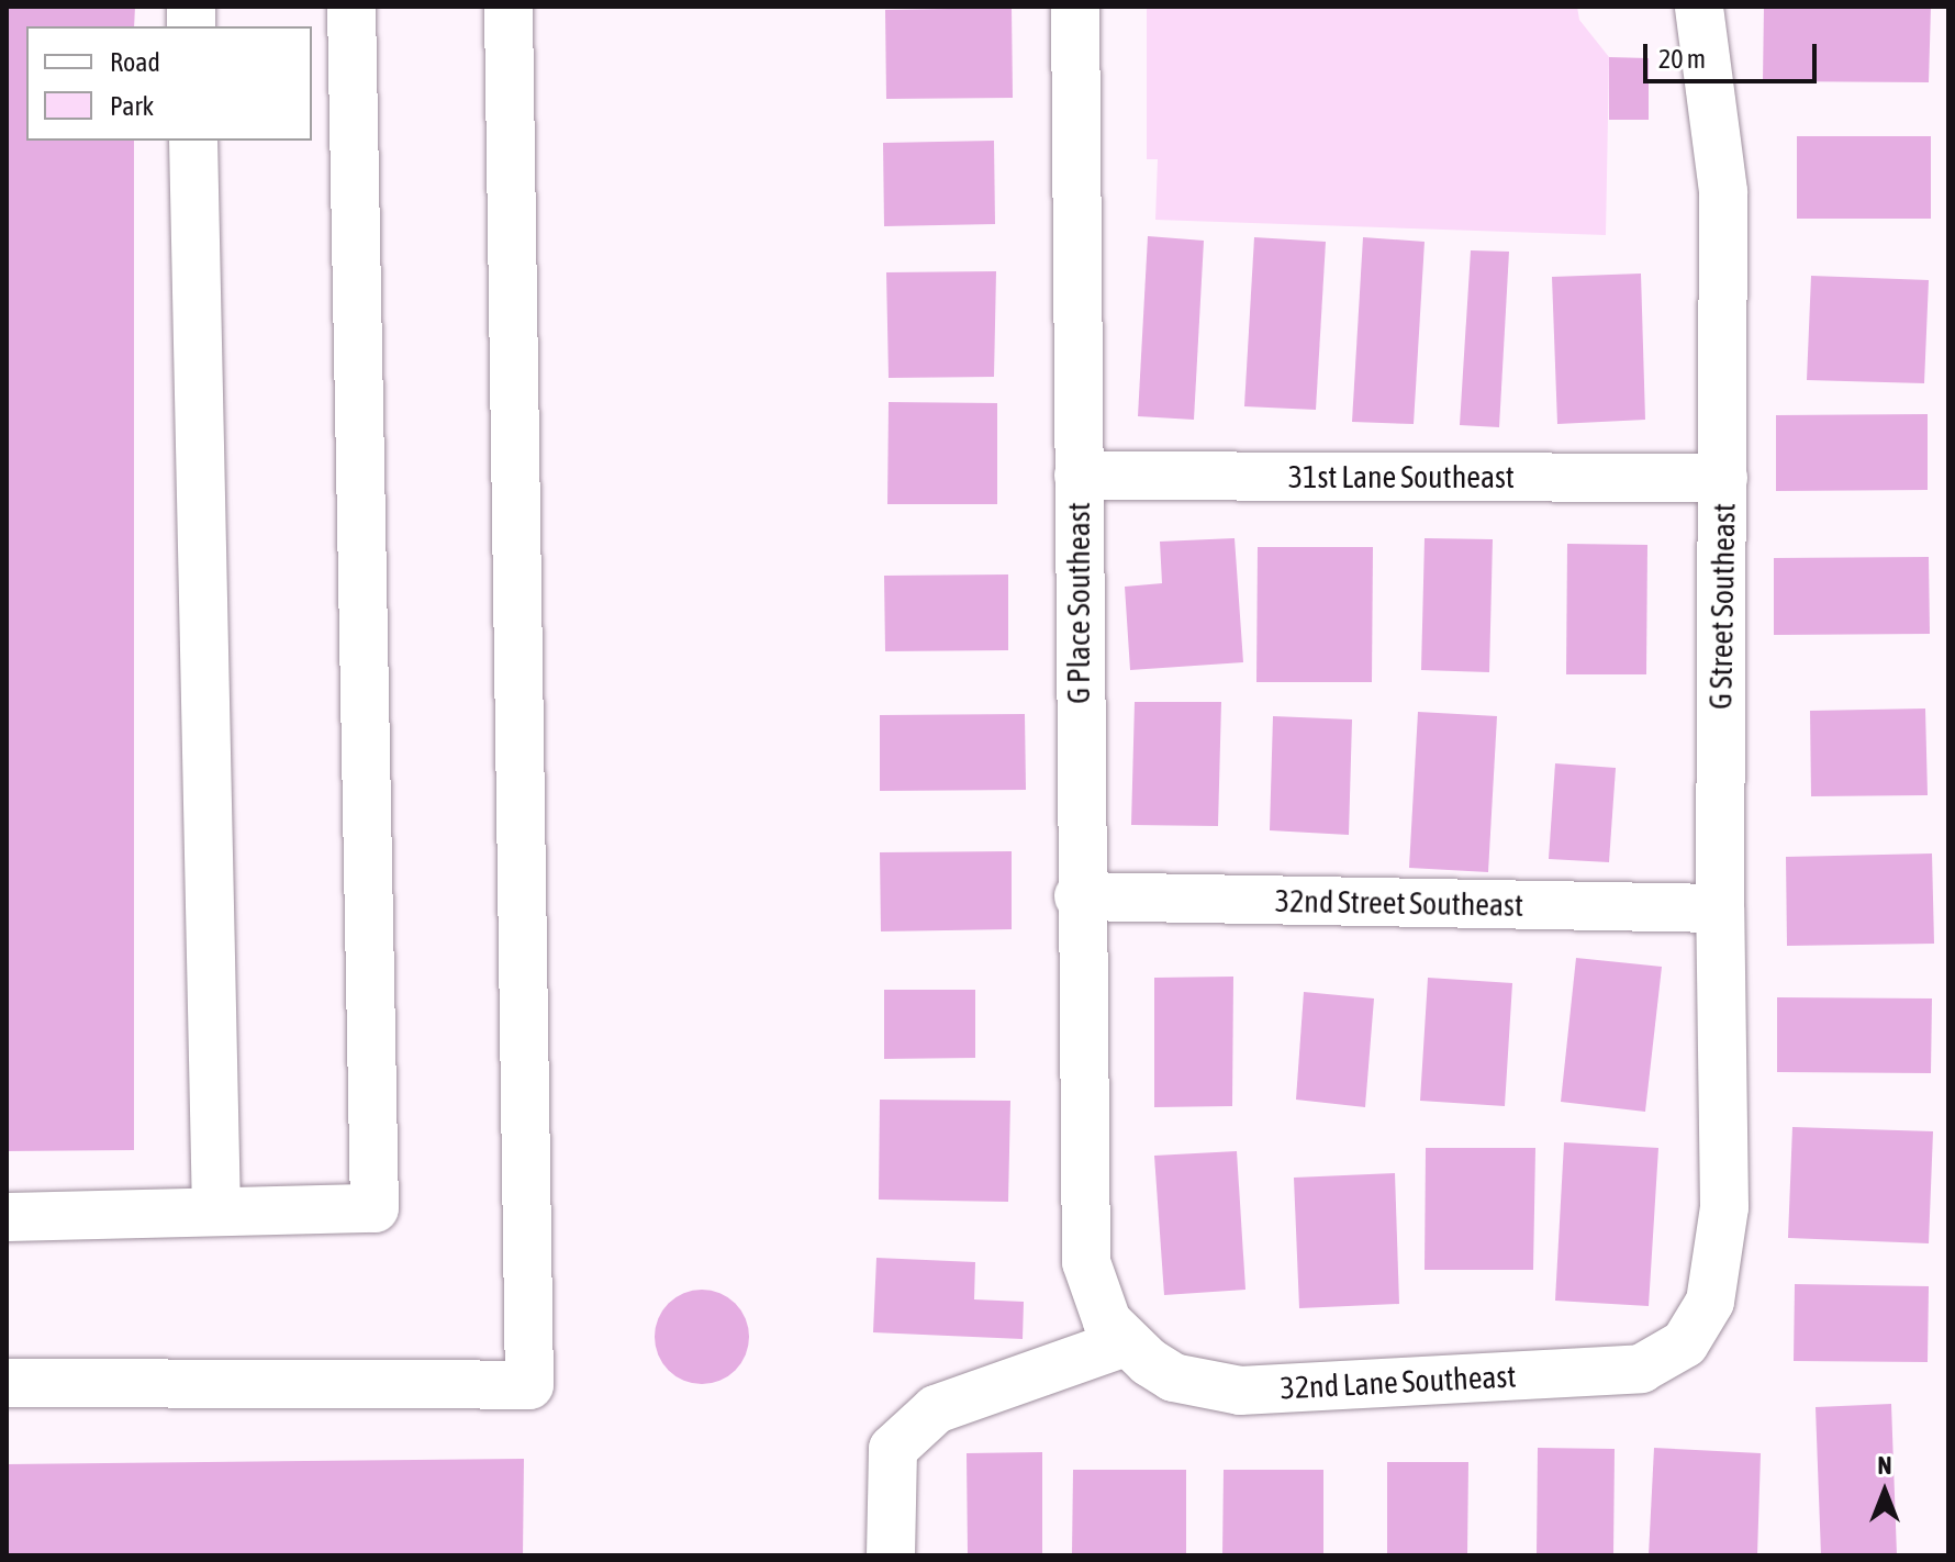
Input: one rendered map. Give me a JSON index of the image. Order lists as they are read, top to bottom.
{
  "streets": {
    "street": [
      "31st Lane Southeast",
      "G Place Southeast",
      "G Street Southeast",
      "32nd Street Southeast",
      "32nd Lane Southeast"
    ]
  },
  "crossings": [
    ["31st Lane Southeast", "G Place Southeast"],
    ["31st Lane Southeast", "G Street Southeast"],
    ["G Place Southeast", "32nd Street Southeast"],
    ["G Place Southeast", "32nd Lane Southeast"],
    ["G Street Southeast", "32nd Street Southeast"],
    ["G Street Southeast", "32nd Lane Southeast"]
  ],
  "legend": ["Road", "Park"],
  "scale_bar": "20 m",
  "north": "top"
}
